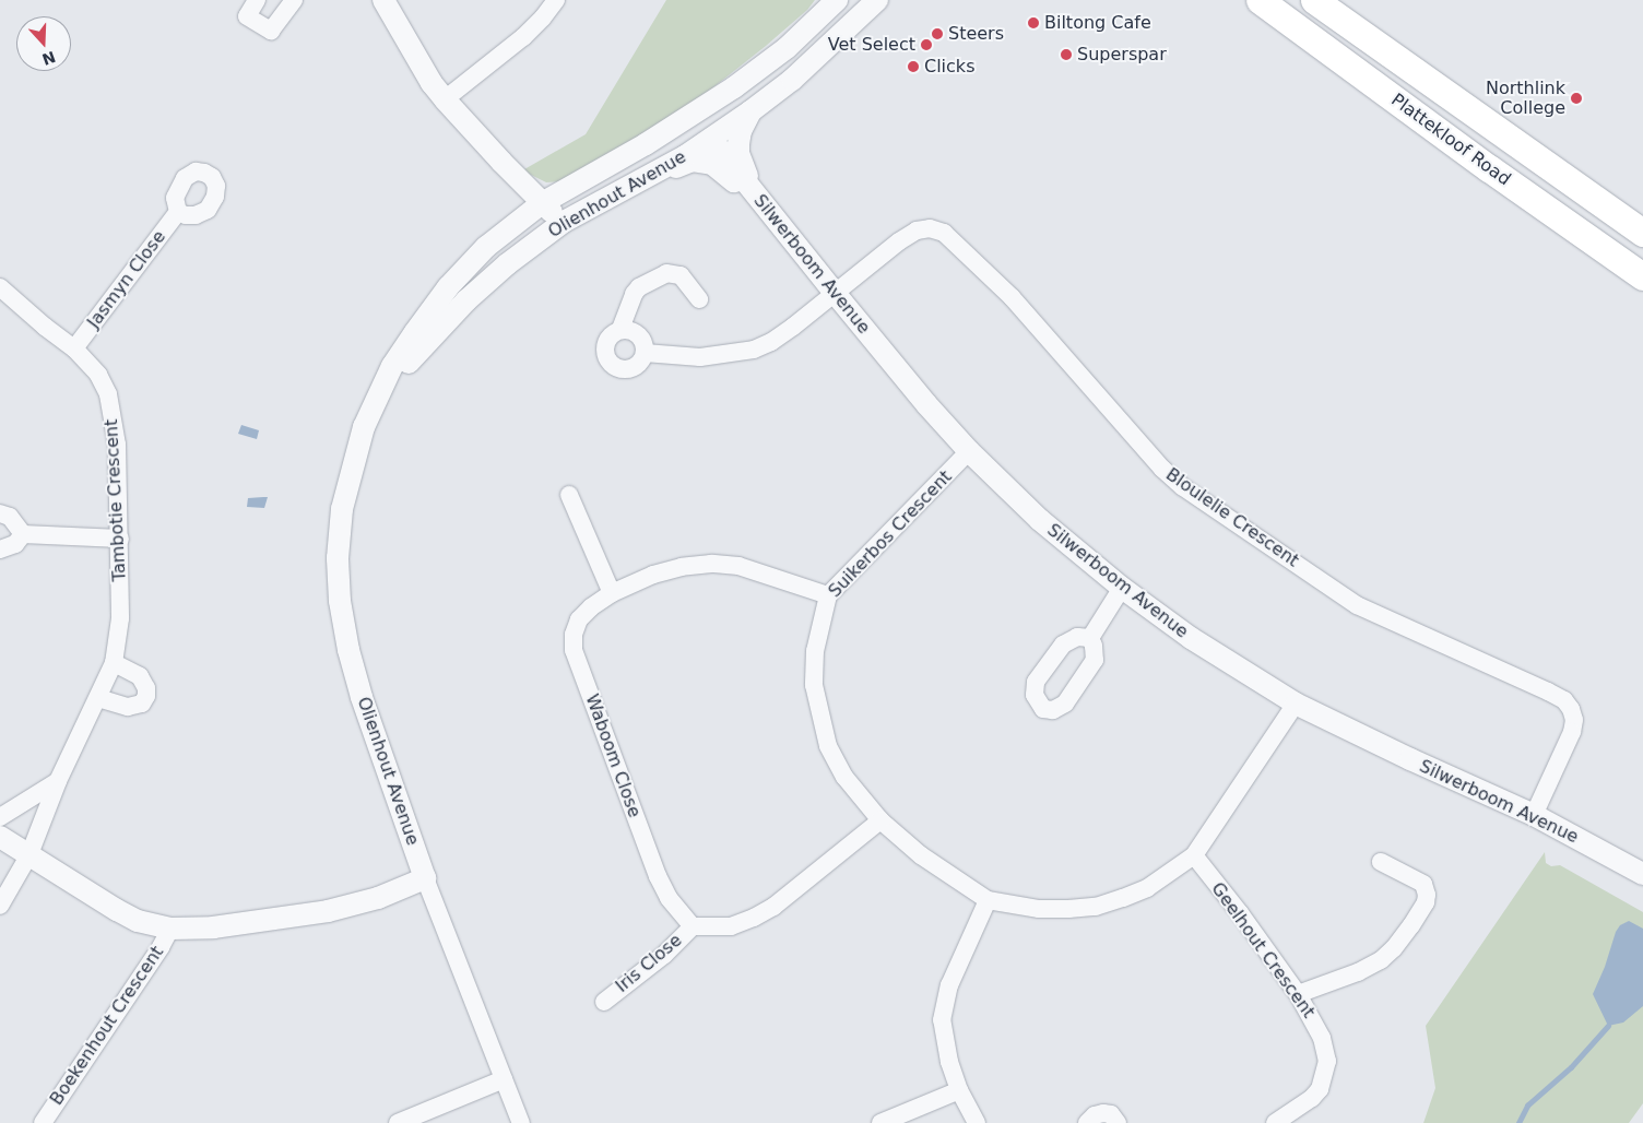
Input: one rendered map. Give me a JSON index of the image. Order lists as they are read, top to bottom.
{
  "streets": {
    "main road": ["Plattekloof Road"],
    "street": [
      "Olienhout Avenue",
      "Silwerboom Avenue",
      "Jasmyn Close",
      "Tambotie Crescent",
      "Bloulelie Crescent",
      "Suikerbos Crescent",
      "Waboom Close",
      "Geelhout Crescent",
      "Iris Close",
      "Boekenhout Crescent"
    ]
  },
  "crossings": [
    ["Olienhout Avenue", "Silwerboom Avenue"],
    ["Silwerboom Avenue", "Bloulelie Crescent"],
    ["Silwerboom Avenue", "Suikerbos Crescent"],
    ["Jasmyn Close", "Tambotie Crescent"],
    ["Suikerbos Crescent", "Waboom Close"],
    ["Suikerbos Crescent", "Geelhout Crescent"],
    ["Waboom Close", "Iris Close"]
  ],
  "places": [
    "Biltong Cafe",
    "Steers",
    "Vet Select",
    "Superspar",
    "Clicks",
    "Northlink College"
  ],
  "north": "bottom"
}
